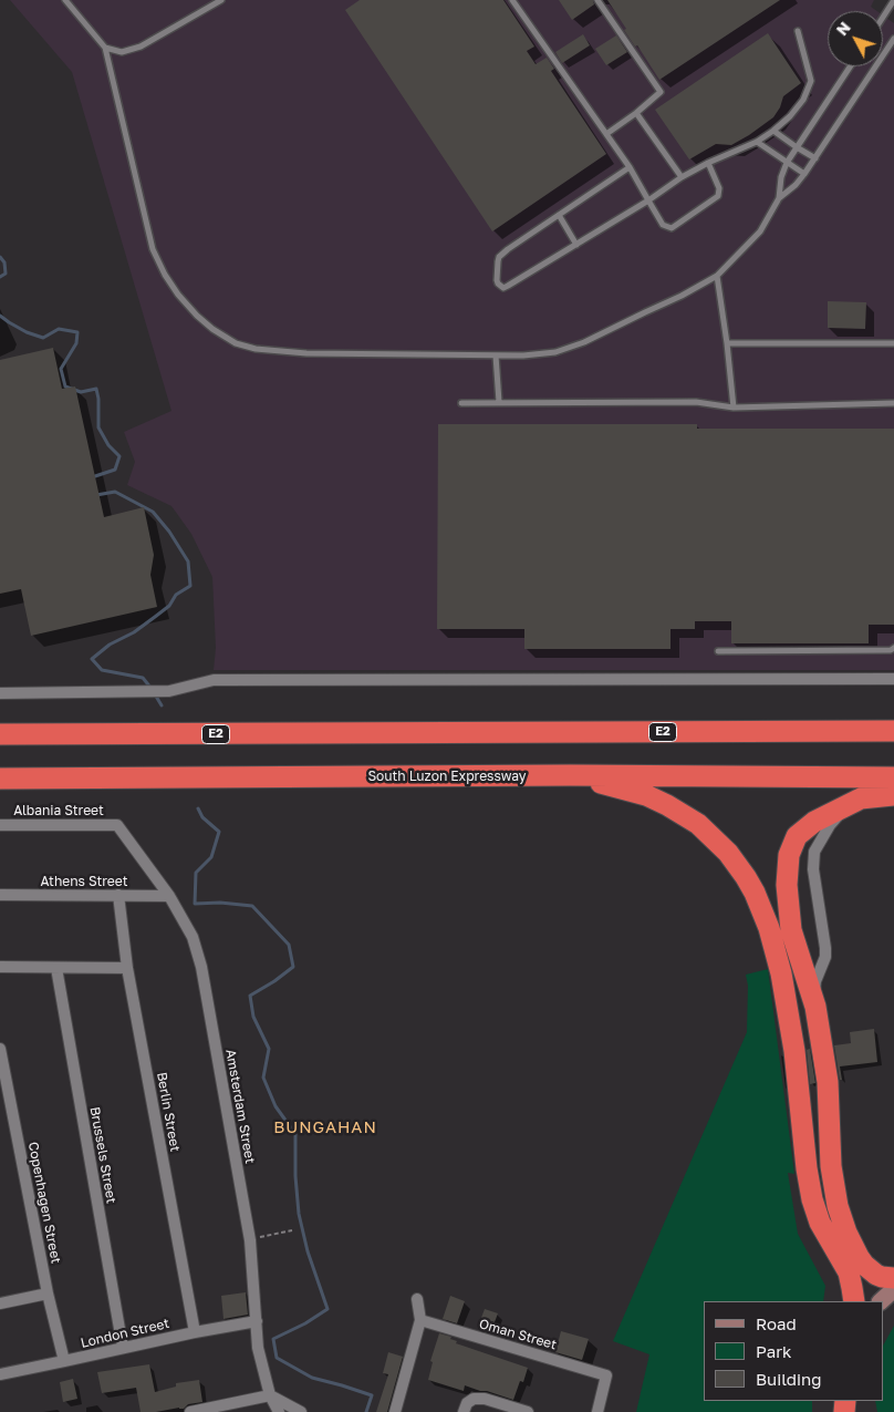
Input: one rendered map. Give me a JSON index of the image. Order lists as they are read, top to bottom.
{
  "streets": {
    "highway": ["E2", "South Luzon Expressway"],
    "street": [
      "Albania Street",
      "Athens Street",
      "Amsterdam Street",
      "Berlin Street",
      "Brussels Street",
      "Copenhagen Street",
      "London Street",
      "Oman Street"
    ]
  },
  "crossings": [
    ["Albania Street", "Amsterdam Street"],
    ["Athens Street", "Amsterdam Street"],
    ["Athens Street", "Berlin Street"],
    ["Amsterdam Street", "London Street"],
    ["Berlin Street", "London Street"],
    ["Brussels Street", "London Street"],
    ["Copenhagen Street", "London Street"]
  ],
  "districts": ["BUNGAHAN"],
  "legend": ["Road", "Park", "Building"],
  "north": "top left"
}
